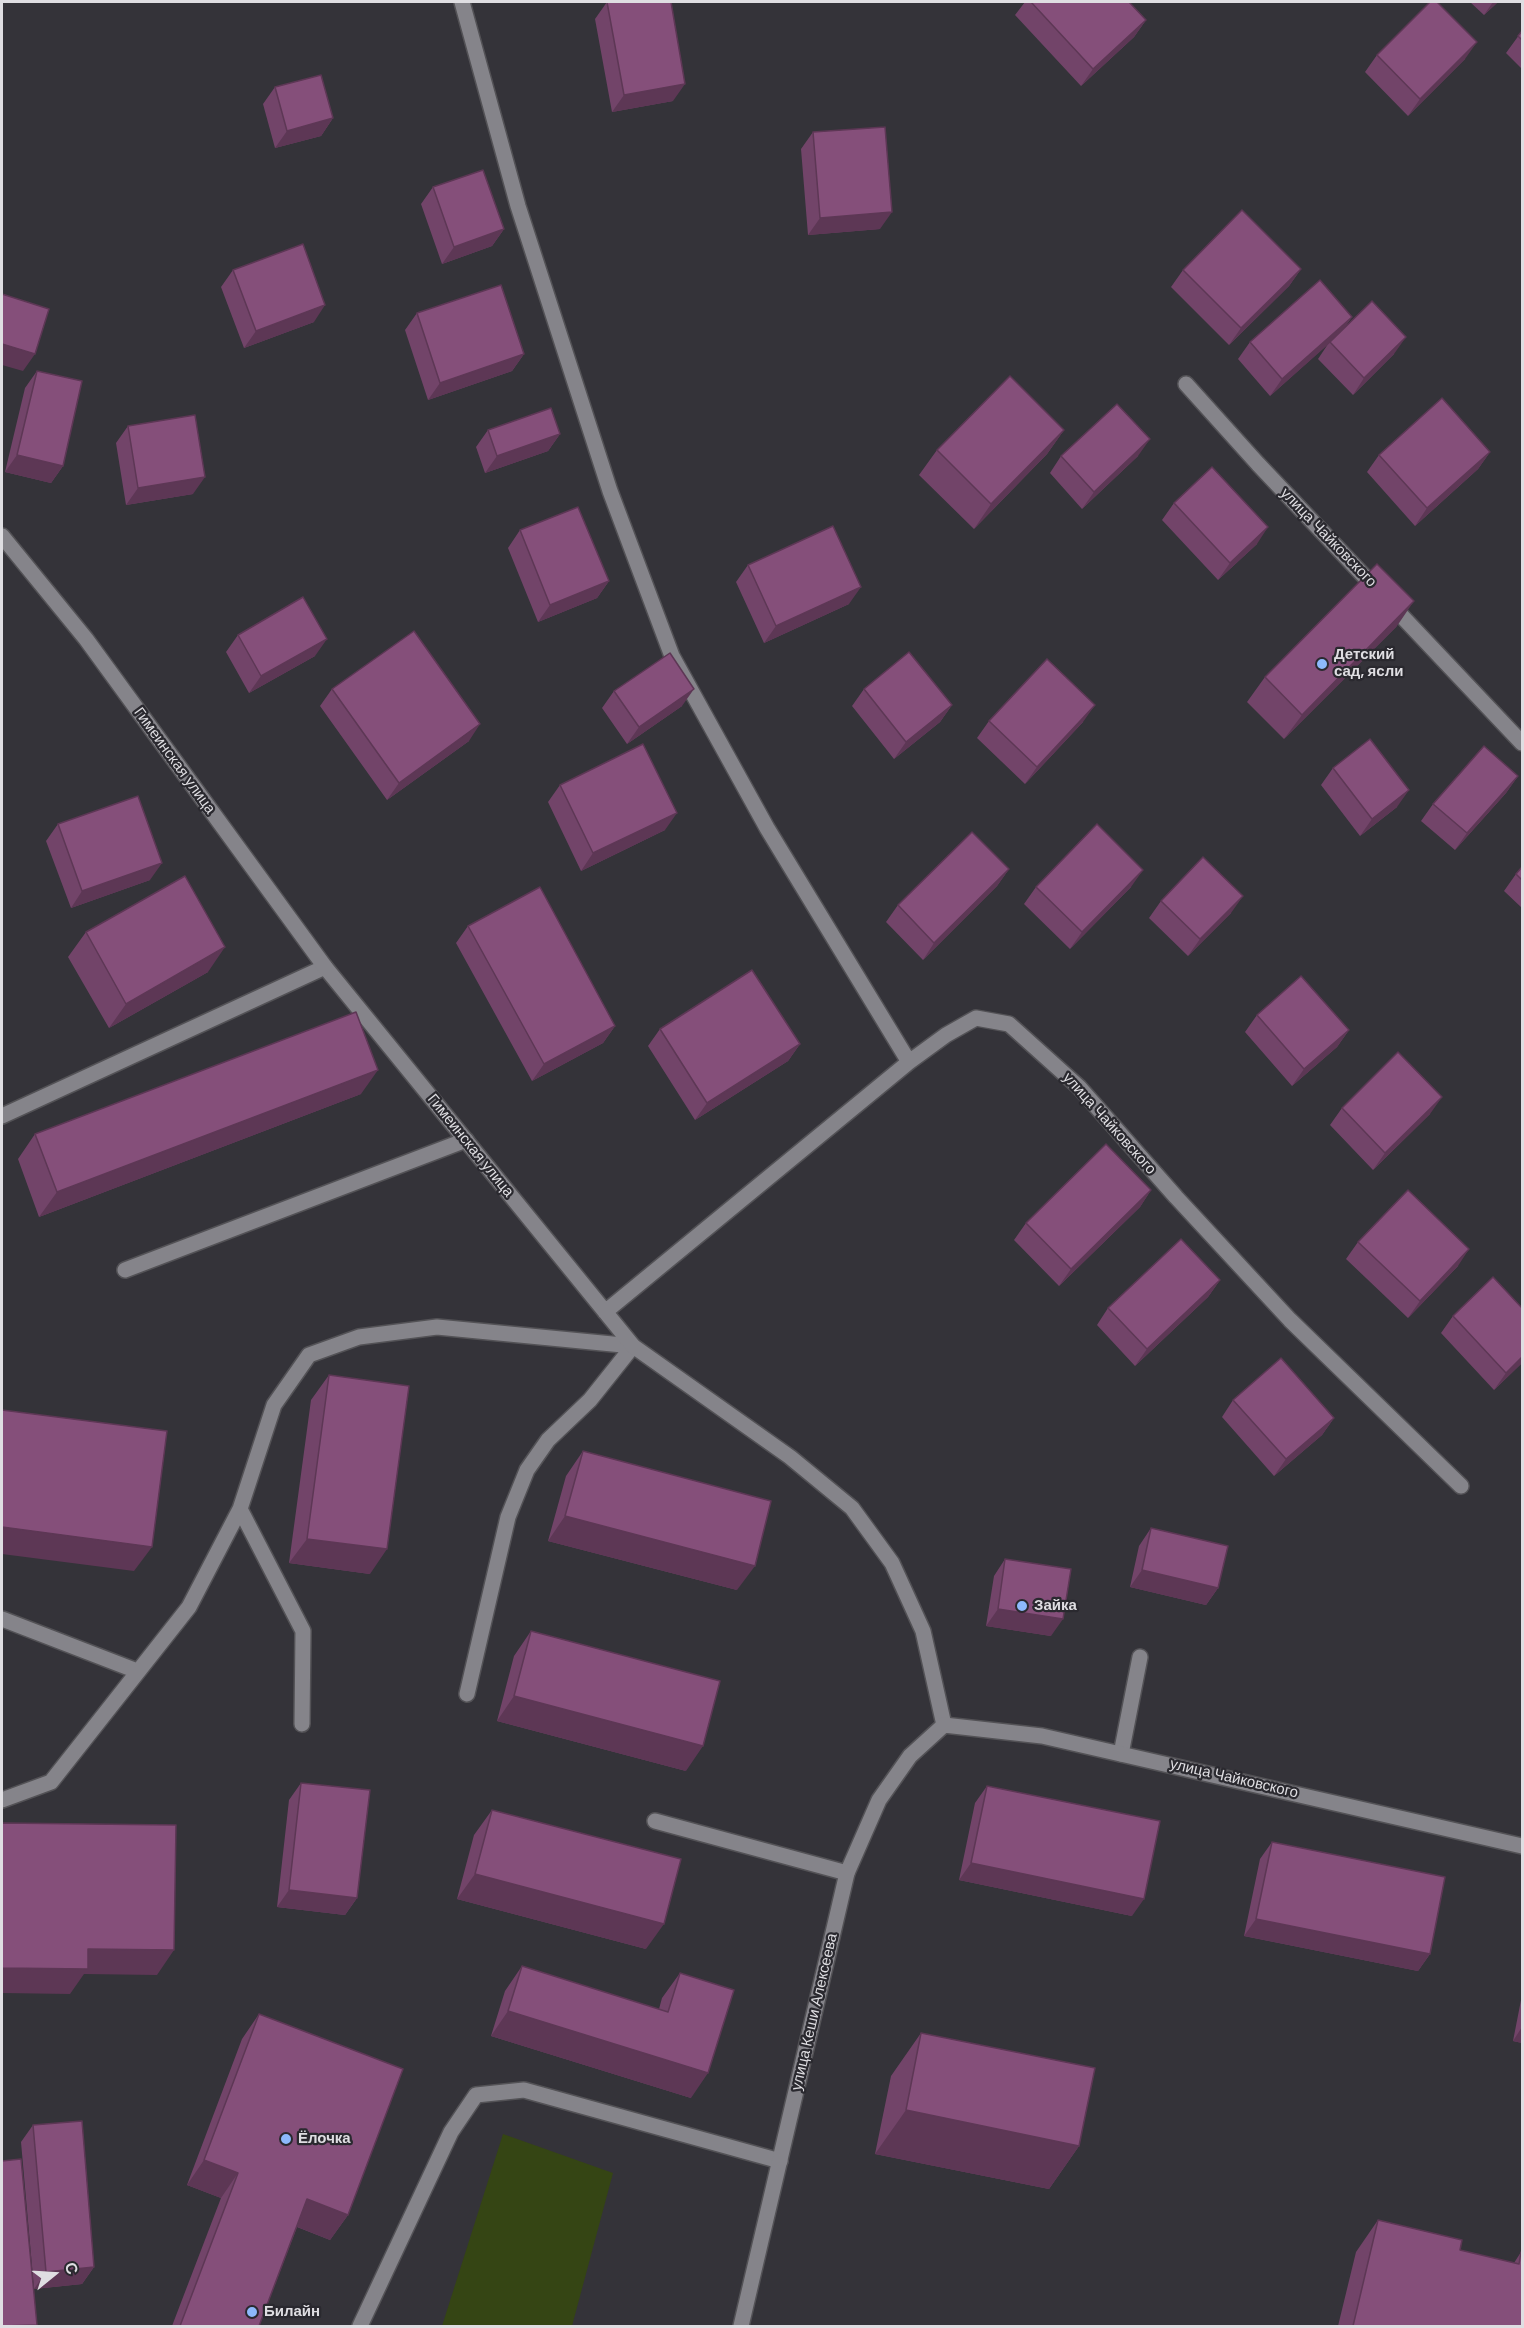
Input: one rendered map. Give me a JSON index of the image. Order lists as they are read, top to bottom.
{
  "streets": {
    "street": ["улица Чайковского", "Гимеинская улица", "улица Кеши Алексеева"]
  },
  "crossings": [
    ["улица Чайковского", "Гимеинская улица"],
    ["улица Чайковского", "улица Кеши Алексеева"],
    ["Гимеинская улица", "улица Кеши Алексеева"]
  ],
  "places": [
    "Детский сад, ясли",
    "Зайка",
    "Ёлочка",
    "Билайн"
  ],
  "north": "right"
}
